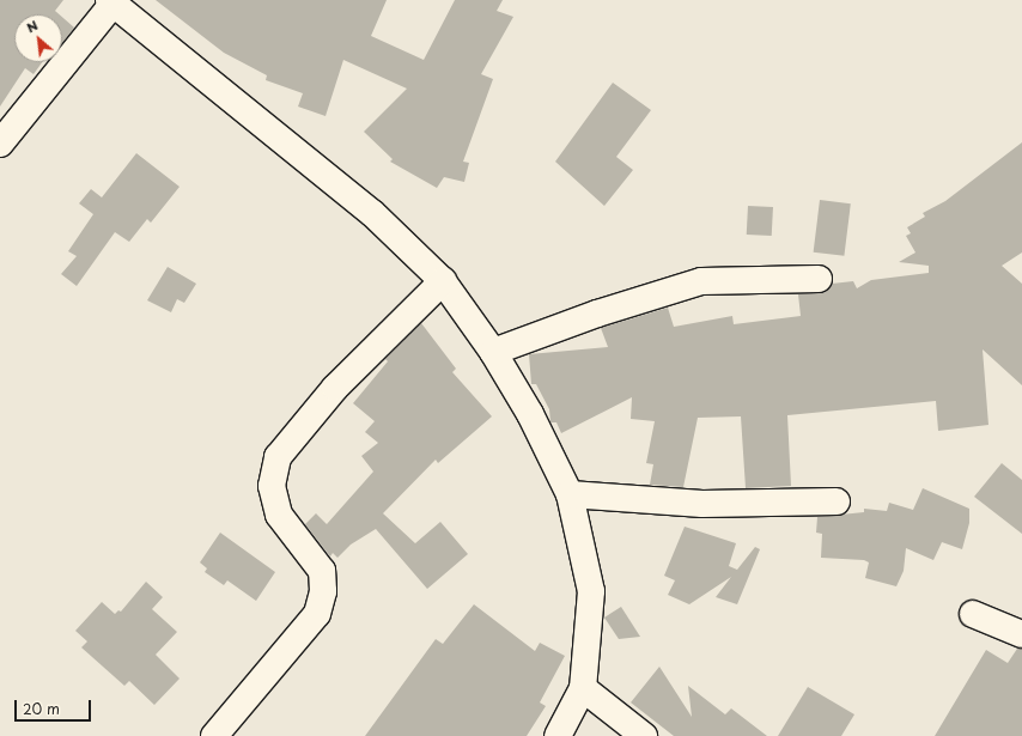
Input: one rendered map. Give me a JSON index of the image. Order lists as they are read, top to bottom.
{
  "scale_bar": "20 m",
  "north": "top left"
}
